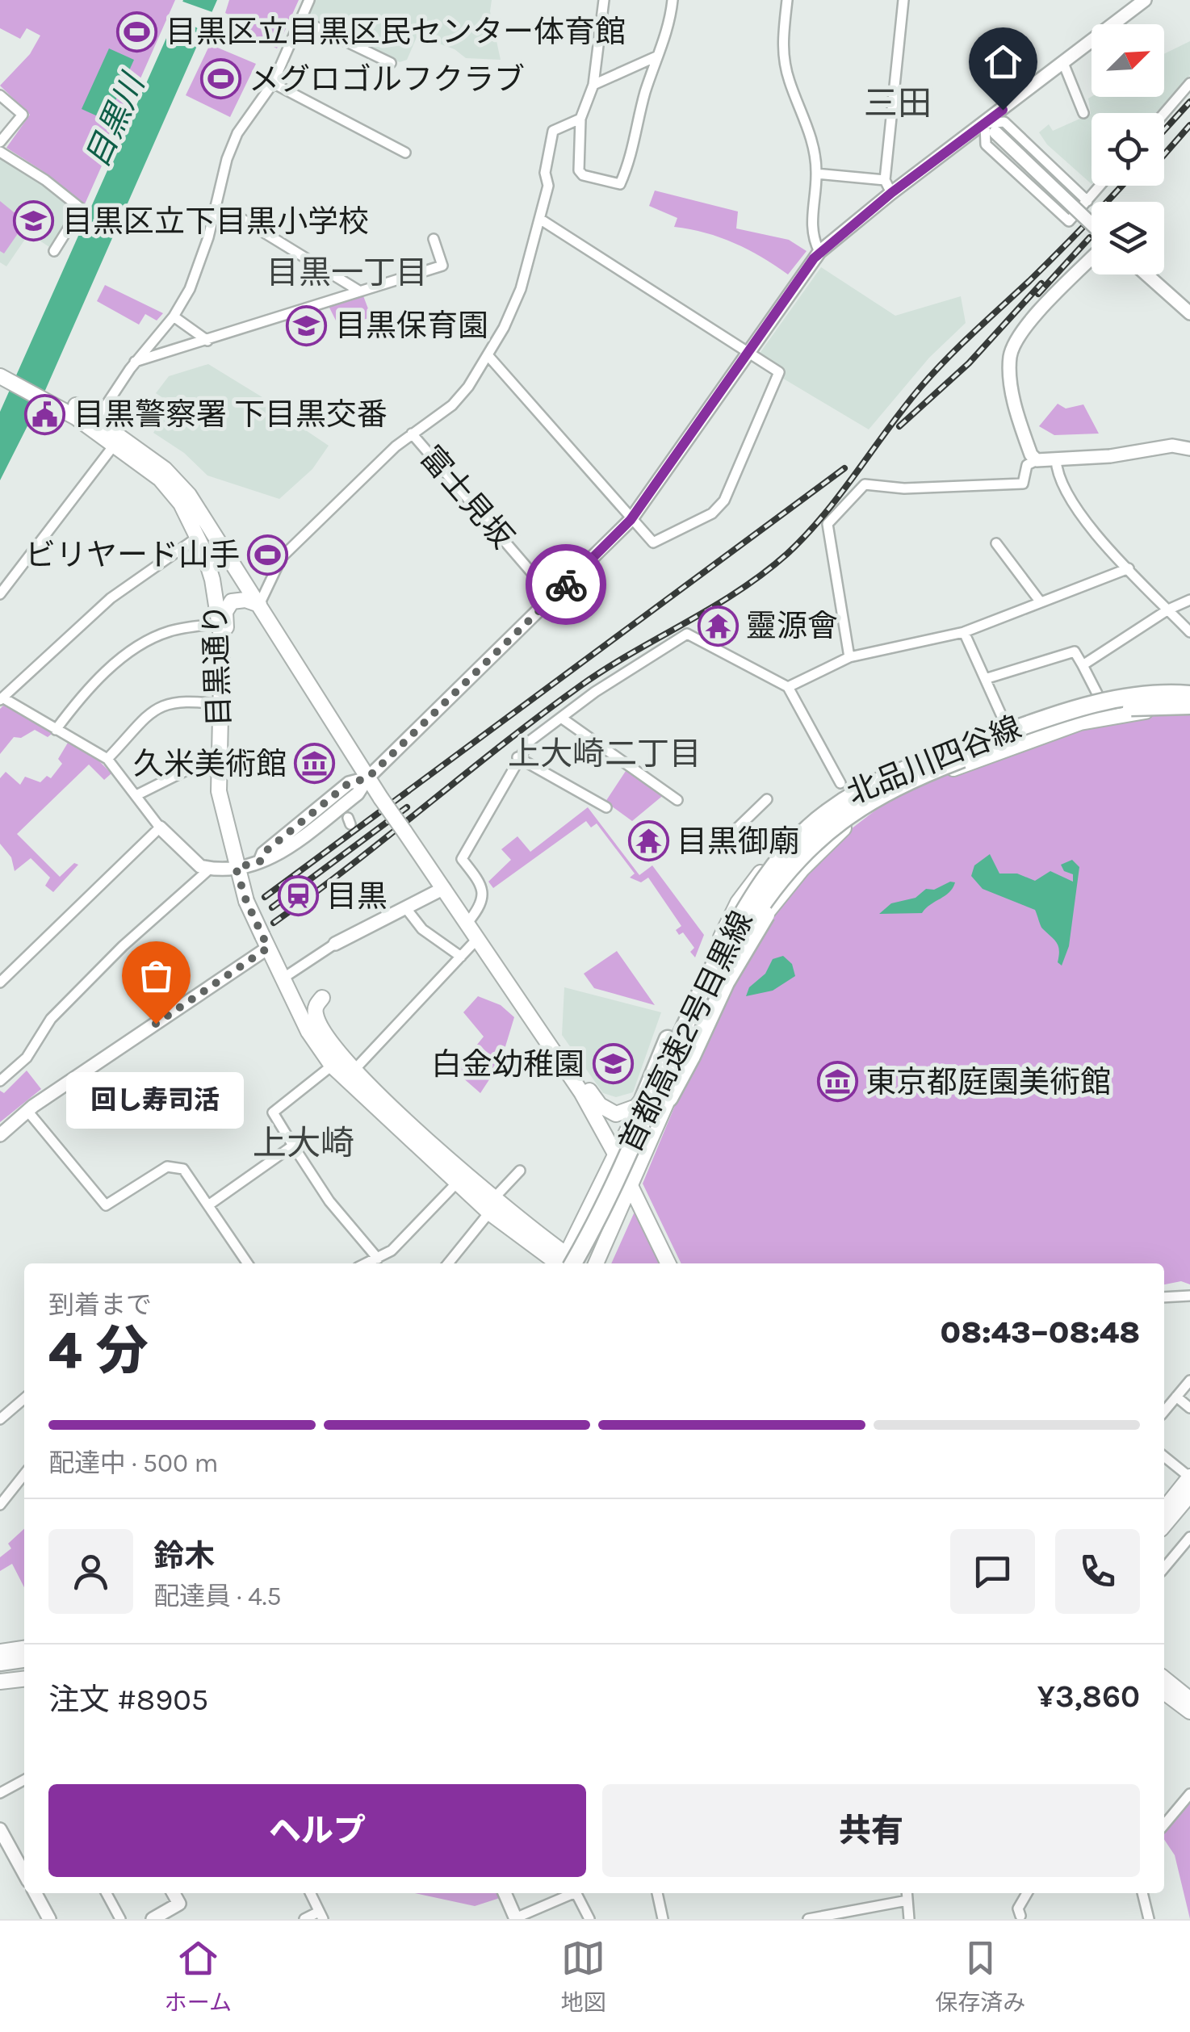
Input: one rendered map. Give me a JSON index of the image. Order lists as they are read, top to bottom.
{
  "streets": {
    "highway": ["首都高速2号目黒線"],
    "main road": ["目黒通り", "北品川四谷線"],
    "street": ["富士見坂"]
  },
  "crossings": [
    ["目黒通り", "北品川四谷線"],
    ["北品川四谷線", "首都高速2号目黒線"]
  ],
  "districts": [
    "三田",
    "目黒一丁目",
    "上大崎二丁目",
    "上大崎"
  ],
  "water": ["目黒川"],
  "places": {
    "sports": ["目黒区立目黒区民センター体育館", "メグロゴルフクラブ", "ビリヤード山手"],
    "school or university": ["目黒区立下目黒小学校", "目黒保育園", "白金幼稚園"],
    "public building": ["目黒警察署 下目黒交番"],
    "temple": ["靈源會", "目黒御廟"],
    "museum": ["久米美術館", "東京都庭園美術館"],
    "station": ["目黒"],
    "other": ["回し寿司活"]
  },
  "north": "top right",
  "page": {
    "bubble": "回し寿司活",
    "heading": ["4 分", "到着まで", "08:43–08:48"],
    "panel": [
      "鈴木",
      "配達員 · 4.5",
      "注文 #8905",
      "¥3,860"
    ],
    "bar": "配達中 · 500 m",
    "buttons": ["ヘルプ", "共有"],
    "tabs": ["ホーム", "地図", "保存済み"]
  }
}
